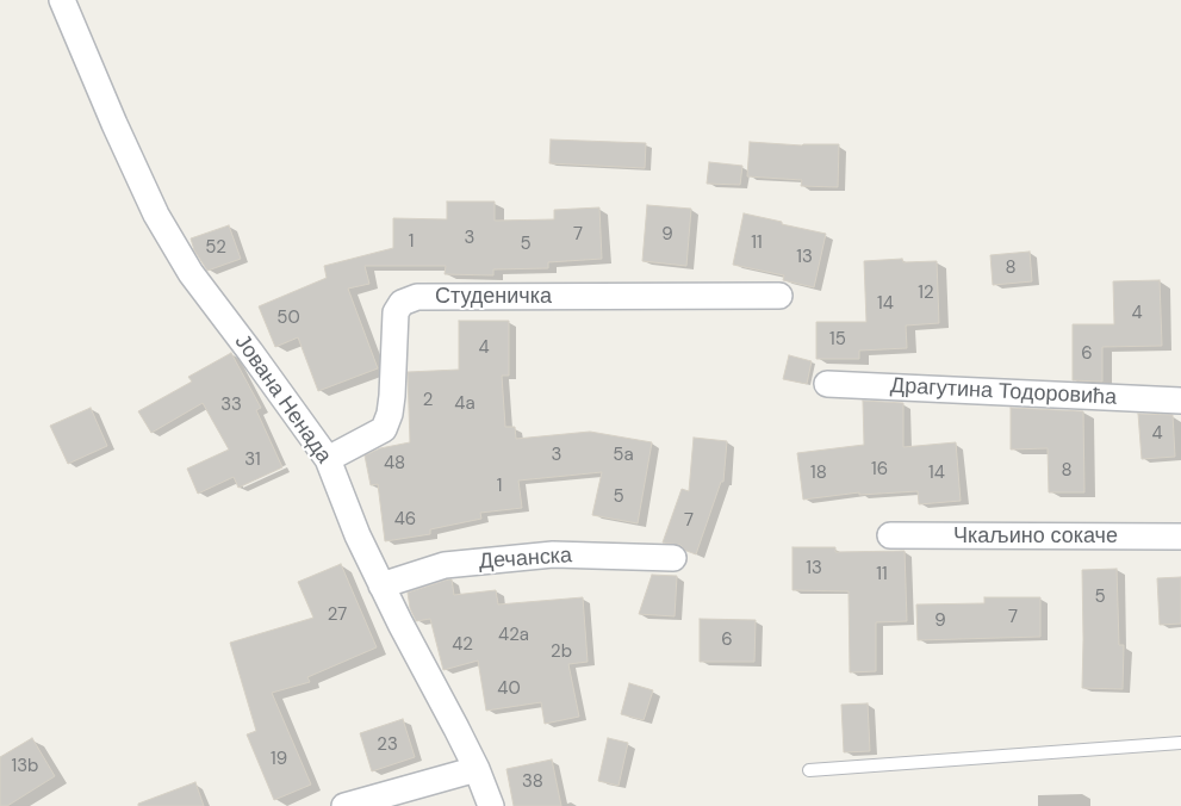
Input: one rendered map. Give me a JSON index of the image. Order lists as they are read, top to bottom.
{
  "streets": {
    "street": [
      "Студеничка",
      "Драгутина Тодоровића",
      "Јована Ненада",
      "Чкаљино сокаче",
      "Дечанска"
    ]
  },
  "crossings": [
    ["Студеничка", "Јована Ненада"],
    ["Јована Ненада", "Дечанска"]
  ],
  "house_numbers": [
    "7",
    "9",
    "3",
    "1",
    "11",
    "5",
    "52",
    "13",
    "8",
    "12",
    "14",
    "4",
    "50",
    "15",
    "4",
    "6",
    "2",
    "4a",
    "33",
    "4",
    "3",
    "5a",
    "31",
    "48",
    "16",
    "8",
    "18",
    "14",
    "1",
    "5",
    "46",
    "7",
    "13",
    "11",
    "5",
    "27",
    "7",
    "9",
    "42a",
    "6",
    "42",
    "2b",
    "40",
    "23",
    "19",
    "13b",
    "38"
  ]
}
